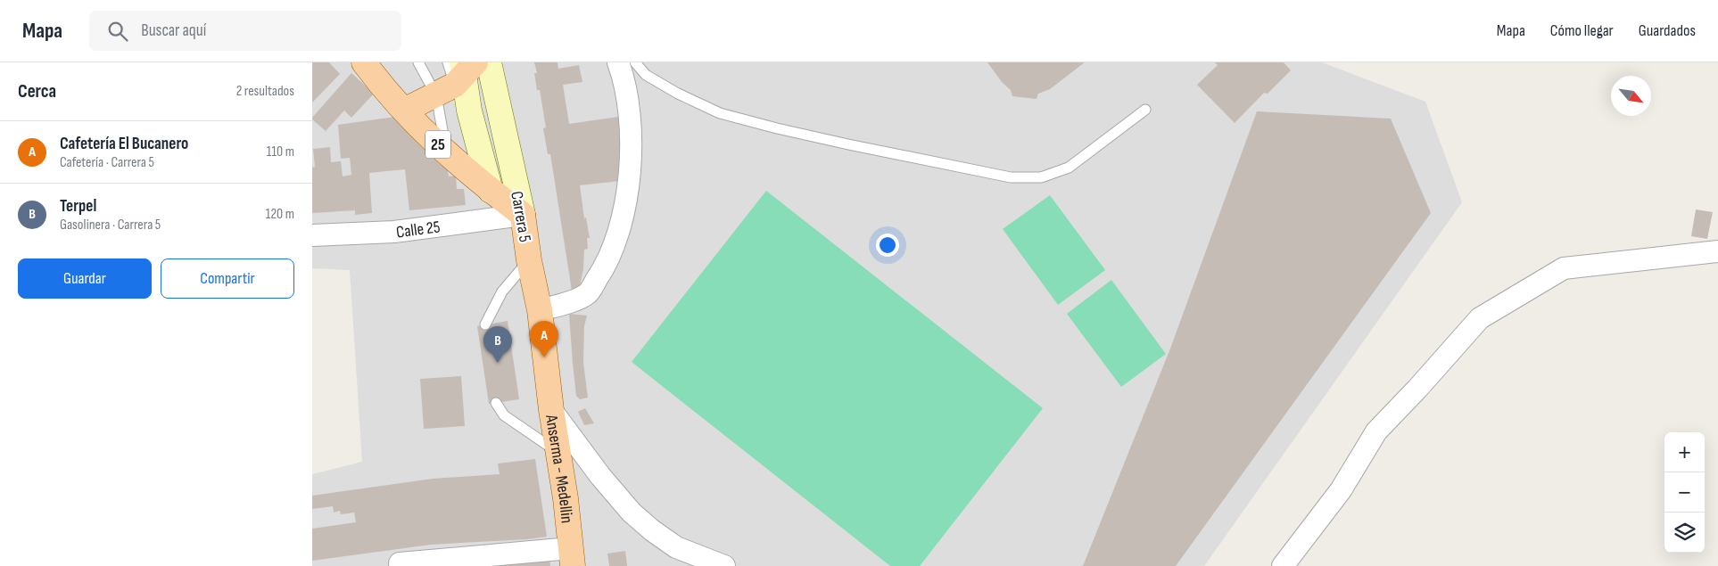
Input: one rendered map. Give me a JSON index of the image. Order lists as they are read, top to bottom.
{
  "streets": {
    "main road": ["25", "Carrera 5", "Anserma - Medellin"],
    "street": ["Calle 25"]
  },
  "crossings": [
    ["25", "Carrera 5"],
    ["25", "Calle 25"],
    ["Carrera 5", "Calle 25"],
    ["Carrera 5", "Anserma - Medellin"]
  ],
  "north": "bottom right",
  "page": {
    "header": "Mapa",
    "search": "Buscar aquí",
    "nav": ["Mapa", "Cómo llegar", "Guardados"],
    "heading": ["Cerca", "2 resultados"],
    "list": [
      {
        "mark": "A",
        "name": "Cafetería El Bucanero",
        "note": "Cafetería · Carrera 5",
        "value": "110 m"
      },
      {
        "mark": "B",
        "name": "Terpel",
        "note": "Gasolinera · Carrera 5",
        "value": "120 m"
      }
    ],
    "buttons": ["Guardar", "Compartir"],
    "pins": ["A", "B"],
    "map_buttons": ["+", "−"]
  }
}
